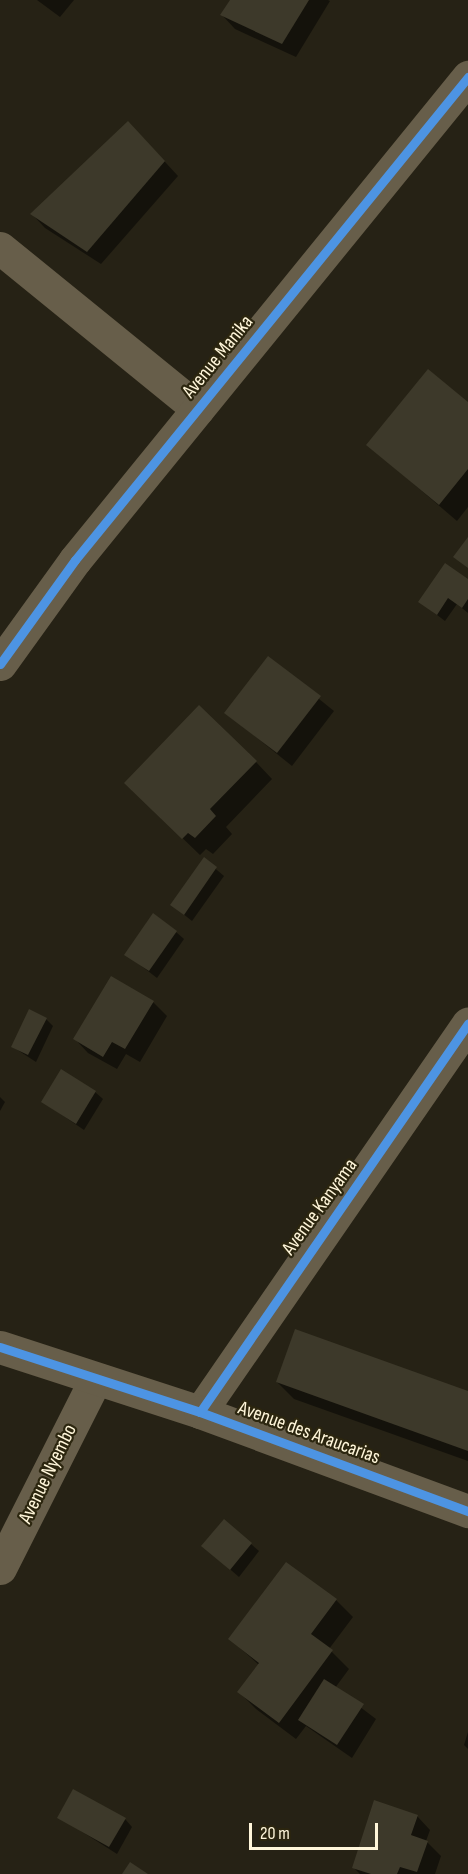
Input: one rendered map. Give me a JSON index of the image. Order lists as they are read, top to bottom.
{
  "streets": {
    "street": [
      "Avenue Manika",
      "Avenue Kanyama",
      "Avenue des Araucarias",
      "Avenue Nyembo"
    ]
  },
  "crossings": [
    ["Avenue Kanyama", "Avenue des Araucarias"],
    ["Avenue des Araucarias", "Avenue Nyembo"]
  ],
  "scale_bar": "20 m"
}
